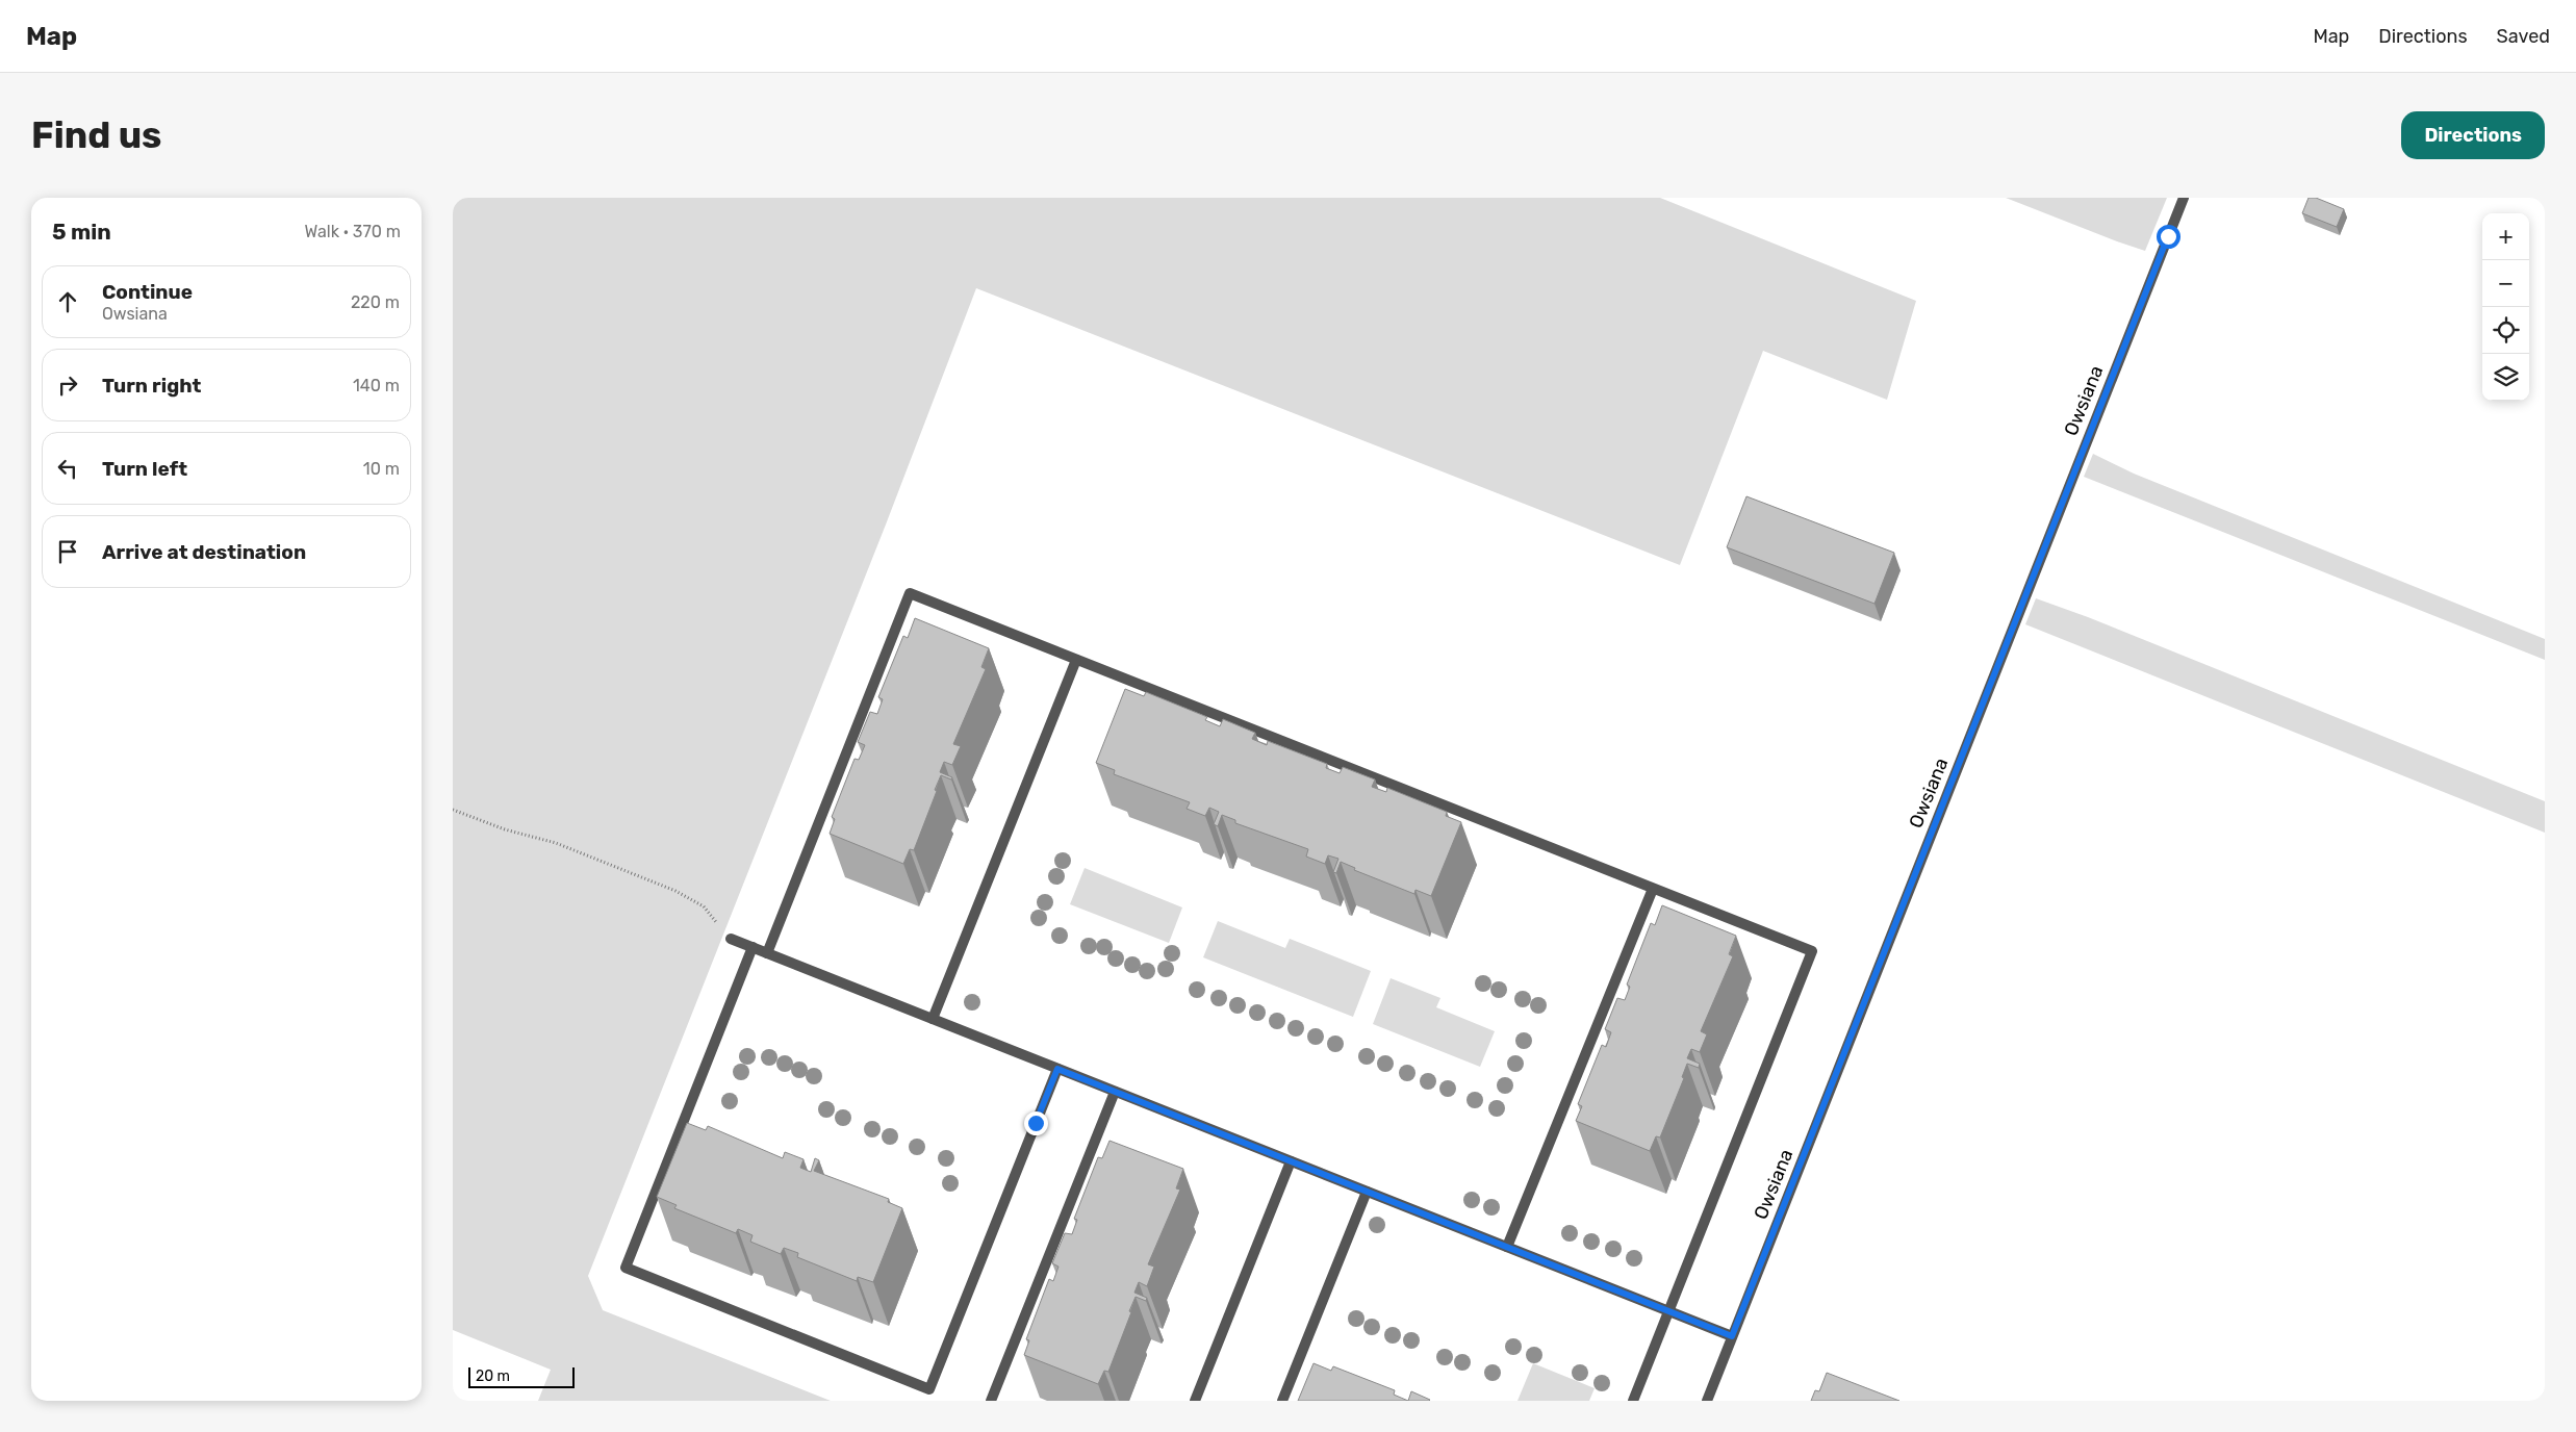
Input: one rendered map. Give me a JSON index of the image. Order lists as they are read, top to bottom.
{
  "streets": {
    "street": ["Owsiana"]
  },
  "scale_bar": "20 m",
  "page": {
    "header": "Map",
    "nav": ["Map", "Directions", "Saved"],
    "buttons": "Directions",
    "title": "Find us",
    "heading": ["5 min", "Walk · 370 m"],
    "map_buttons": ["+", "−"],
    "list": [
      ["Continue", "Owsiana", "220 m"],
      ["Turn right", "140 m"],
      ["Turn left", "10 m"],
      "Arrive at destination"
    ],
    "scale": "20 m"
  }
}
